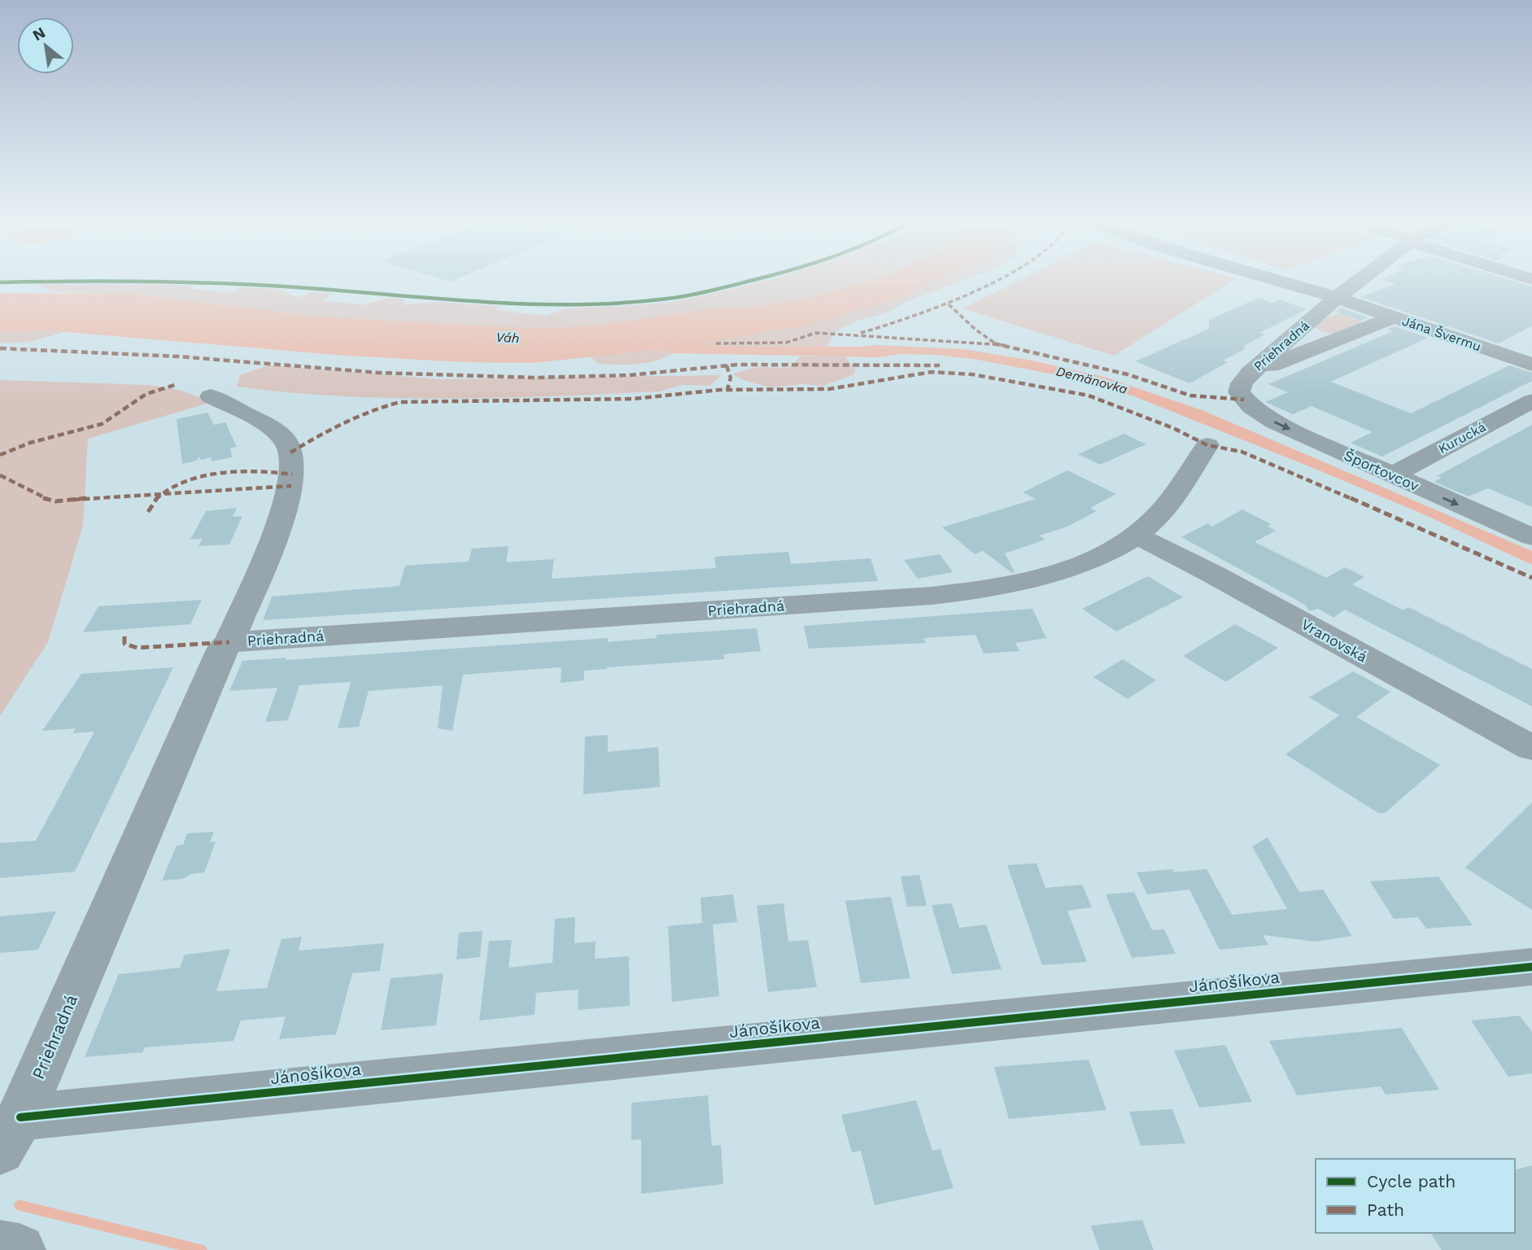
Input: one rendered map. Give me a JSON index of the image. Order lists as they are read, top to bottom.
{
  "streets": {
    "street": [
      "Jána Švermu",
      "Priehradná",
      "Kurucká",
      "Športovcov",
      "Vranovská",
      "Jánošíkova"
    ]
  },
  "crossings": [
    ["Jána Švermu", "Priehradná"],
    ["Priehradná", "Športovcov"],
    ["Priehradná", "Vranovská"],
    ["Priehradná", "Jánošíkova"],
    ["Kurucká", "Športovcov"]
  ],
  "one_way": ["Športovcov"],
  "water": ["Váh", "Demänovka"],
  "legend": ["Cycle path", "Path"],
  "north": "top left"
}
